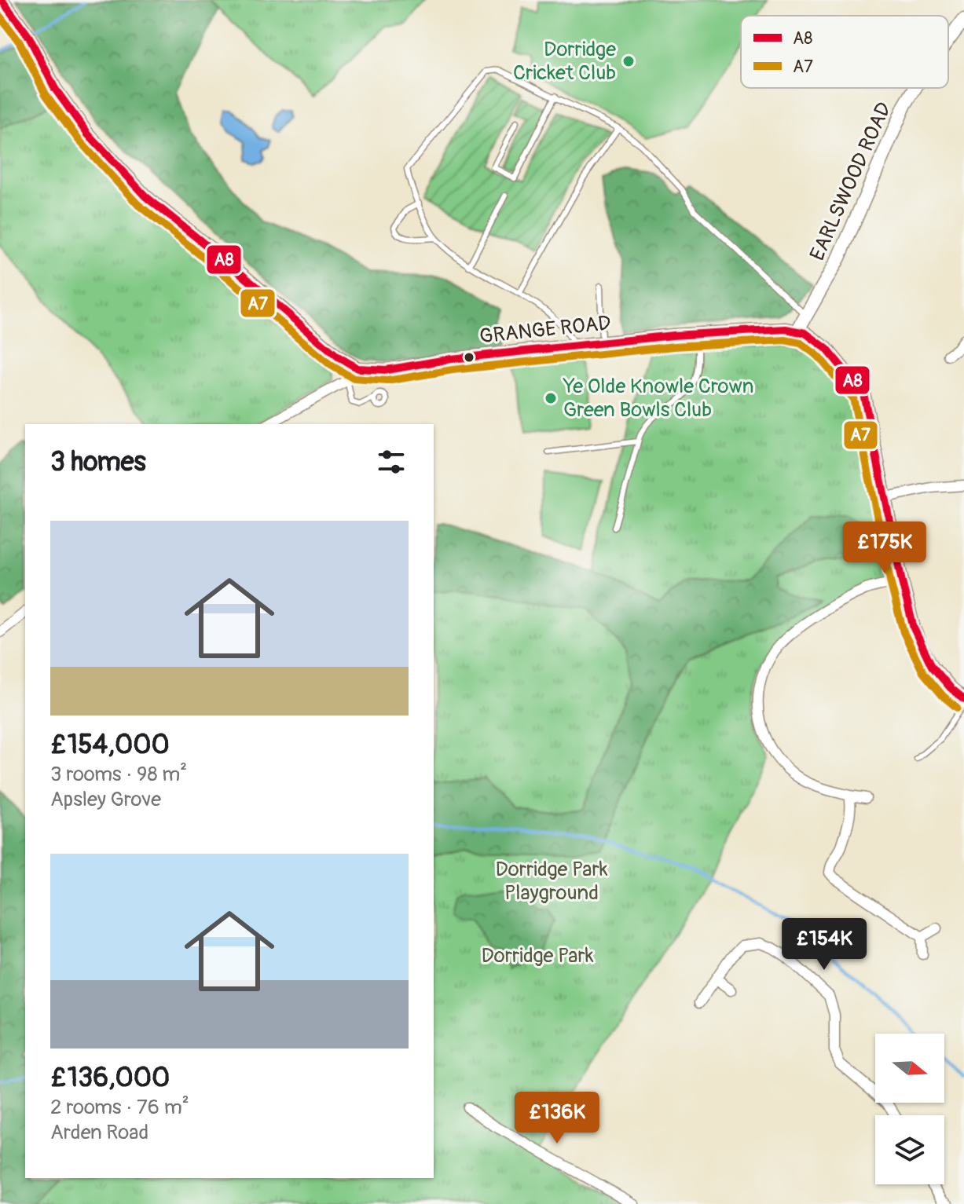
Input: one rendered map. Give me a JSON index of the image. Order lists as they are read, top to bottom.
{
  "streets": {
    "main road": ["EARLSWOOD ROAD", "GRANGE ROAD"]
  },
  "crossings": [
    ["EARLSWOOD ROAD", "GRANGE ROAD"]
  ],
  "parks": ["Dorridge Park Playground", "Dorridge Park"],
  "places": ["Dorridge Cricket Club", "Ye Olde Knowle Crown Green Bowls Club"],
  "lines": ["transit line A8", "transit line A7"],
  "legend": ["A8", "A7"],
  "north": "right",
  "page": {
    "heading": "3 homes",
    "list": [
      {
        "name": "£154,000",
        "note": "3 rooms · 98 m² · Apsley Grove"
      },
      {
        "name": "£136,000",
        "note": "2 rooms · 76 m² · Arden Road"
      }
    ],
    "price": ["£175K", "£154K", "£136K"]
  }
}
